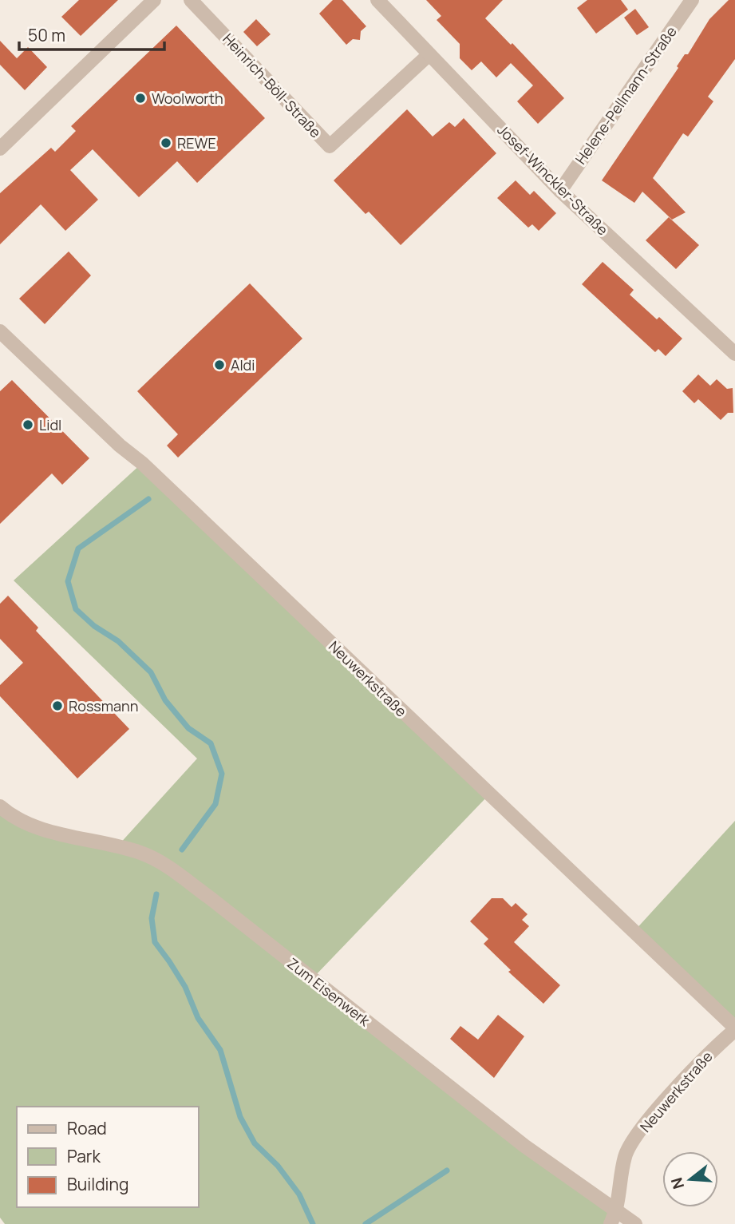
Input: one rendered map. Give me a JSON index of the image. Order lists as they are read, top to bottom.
{
  "streets": {
    "street": [
      "Heinrich-Böll-Straße",
      "Helene-Pellmann-Straße",
      "Josef-Winckler-Straße",
      "Neuwerkstraße",
      "Zum Eisenwerk"
    ]
  },
  "crossings": [
    ["Heinrich-Böll-Straße", "Josef-Winckler-Straße"],
    ["Helene-Pellmann-Straße", "Josef-Winckler-Straße"],
    ["Neuwerkstraße", "Zum Eisenwerk"]
  ],
  "places": [
    "Woolworth",
    "REWE",
    "Aldi",
    "Lidl",
    "Rossmann"
  ],
  "legend": ["Road", "Park", "Building"],
  "scale_bar": "50 m",
  "north": "left"
}
